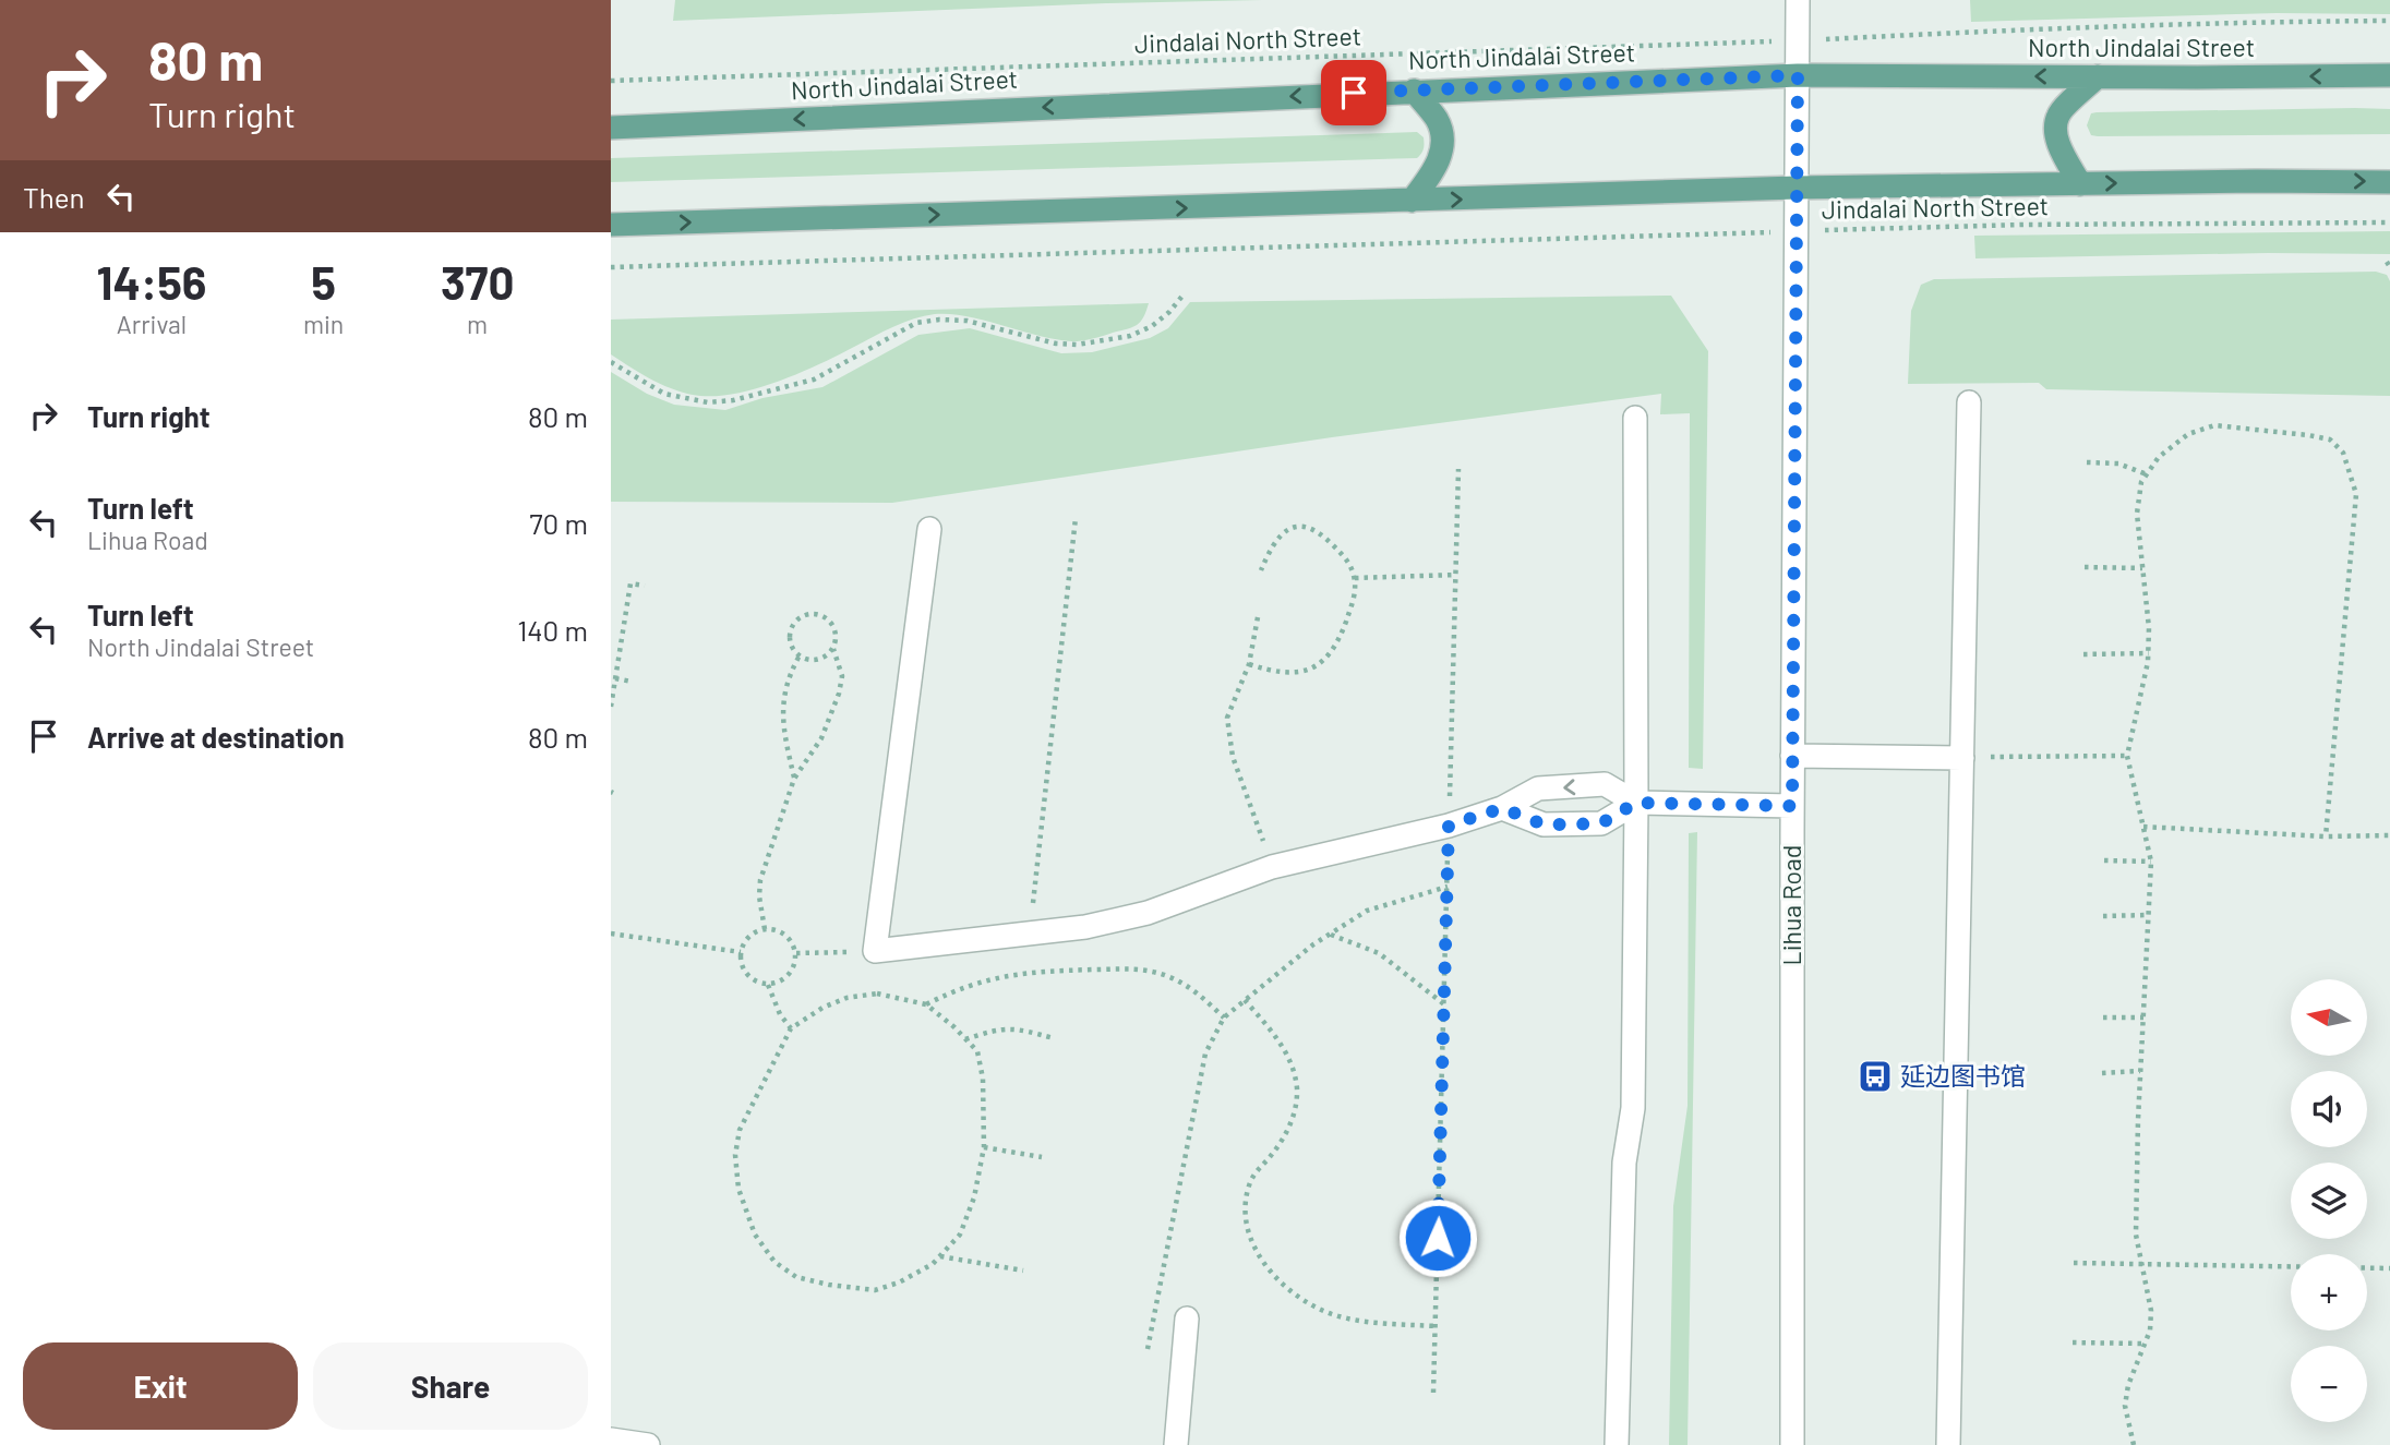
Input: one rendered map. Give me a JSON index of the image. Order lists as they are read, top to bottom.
{
  "streets": {
    "main road": ["North Jindalai Street"],
    "street": ["Lihua Road"],
    "path": ["Jindalai North Street"]
  },
  "crossings": [
    ["Jindalai North Street", "Lihua Road"],
    ["North Jindalai Street", "Lihua Road"]
  ],
  "places": {
    "bus stop": ["延边图书馆"]
  },
  "north": "left",
  "page": {
    "turn": ["80 m", "Turn right"],
    "then": "Then",
    "eta": [
      "14:56",
      "Arrival",
      "5",
      "min",
      "370",
      "m"
    ],
    "list": [
      {
        "name": "Turn right",
        "value": "80 m"
      },
      {
        "name": "Turn left",
        "note": "Lihua Road",
        "value": "70 m"
      },
      {
        "name": "Turn left",
        "note": "North Jindalai Street",
        "value": "140 m"
      },
      {
        "name": "Arrive at destination",
        "value": "80 m"
      }
    ],
    "map_buttons": ["+", "−"],
    "buttons": ["Exit", "Share"]
  }
}
